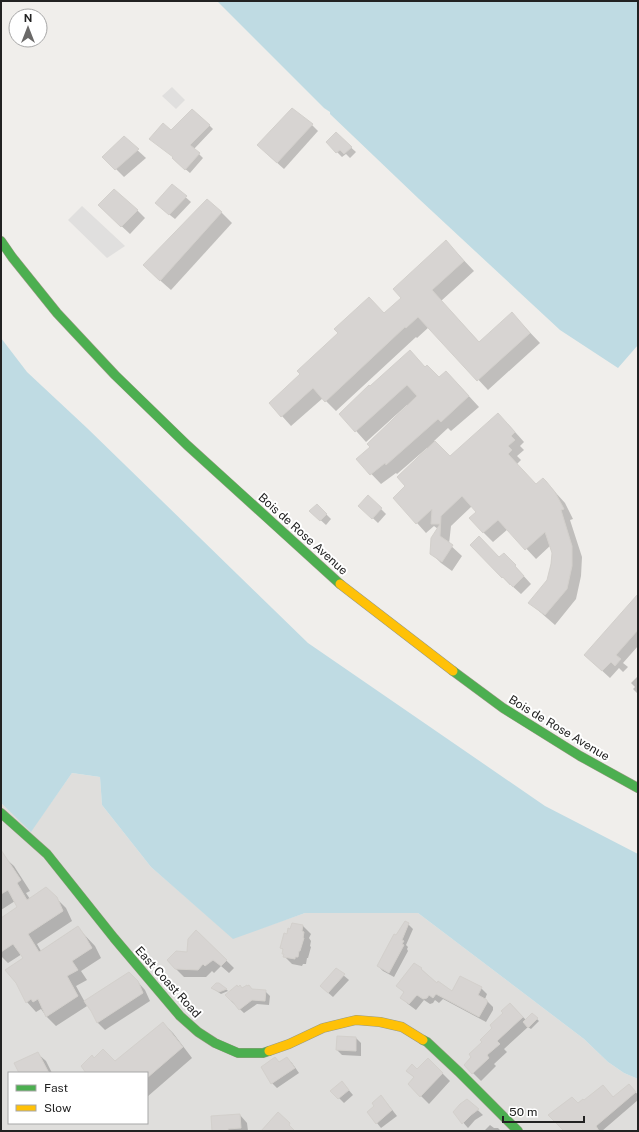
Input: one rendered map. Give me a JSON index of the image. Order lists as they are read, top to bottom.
{
  "streets": {
    "main road": ["Bois de Rose Avenue", "East Coast Road"]
  },
  "legend": ["Fast", "Slow"],
  "scale_bar": "50 m",
  "north": "top"
}
